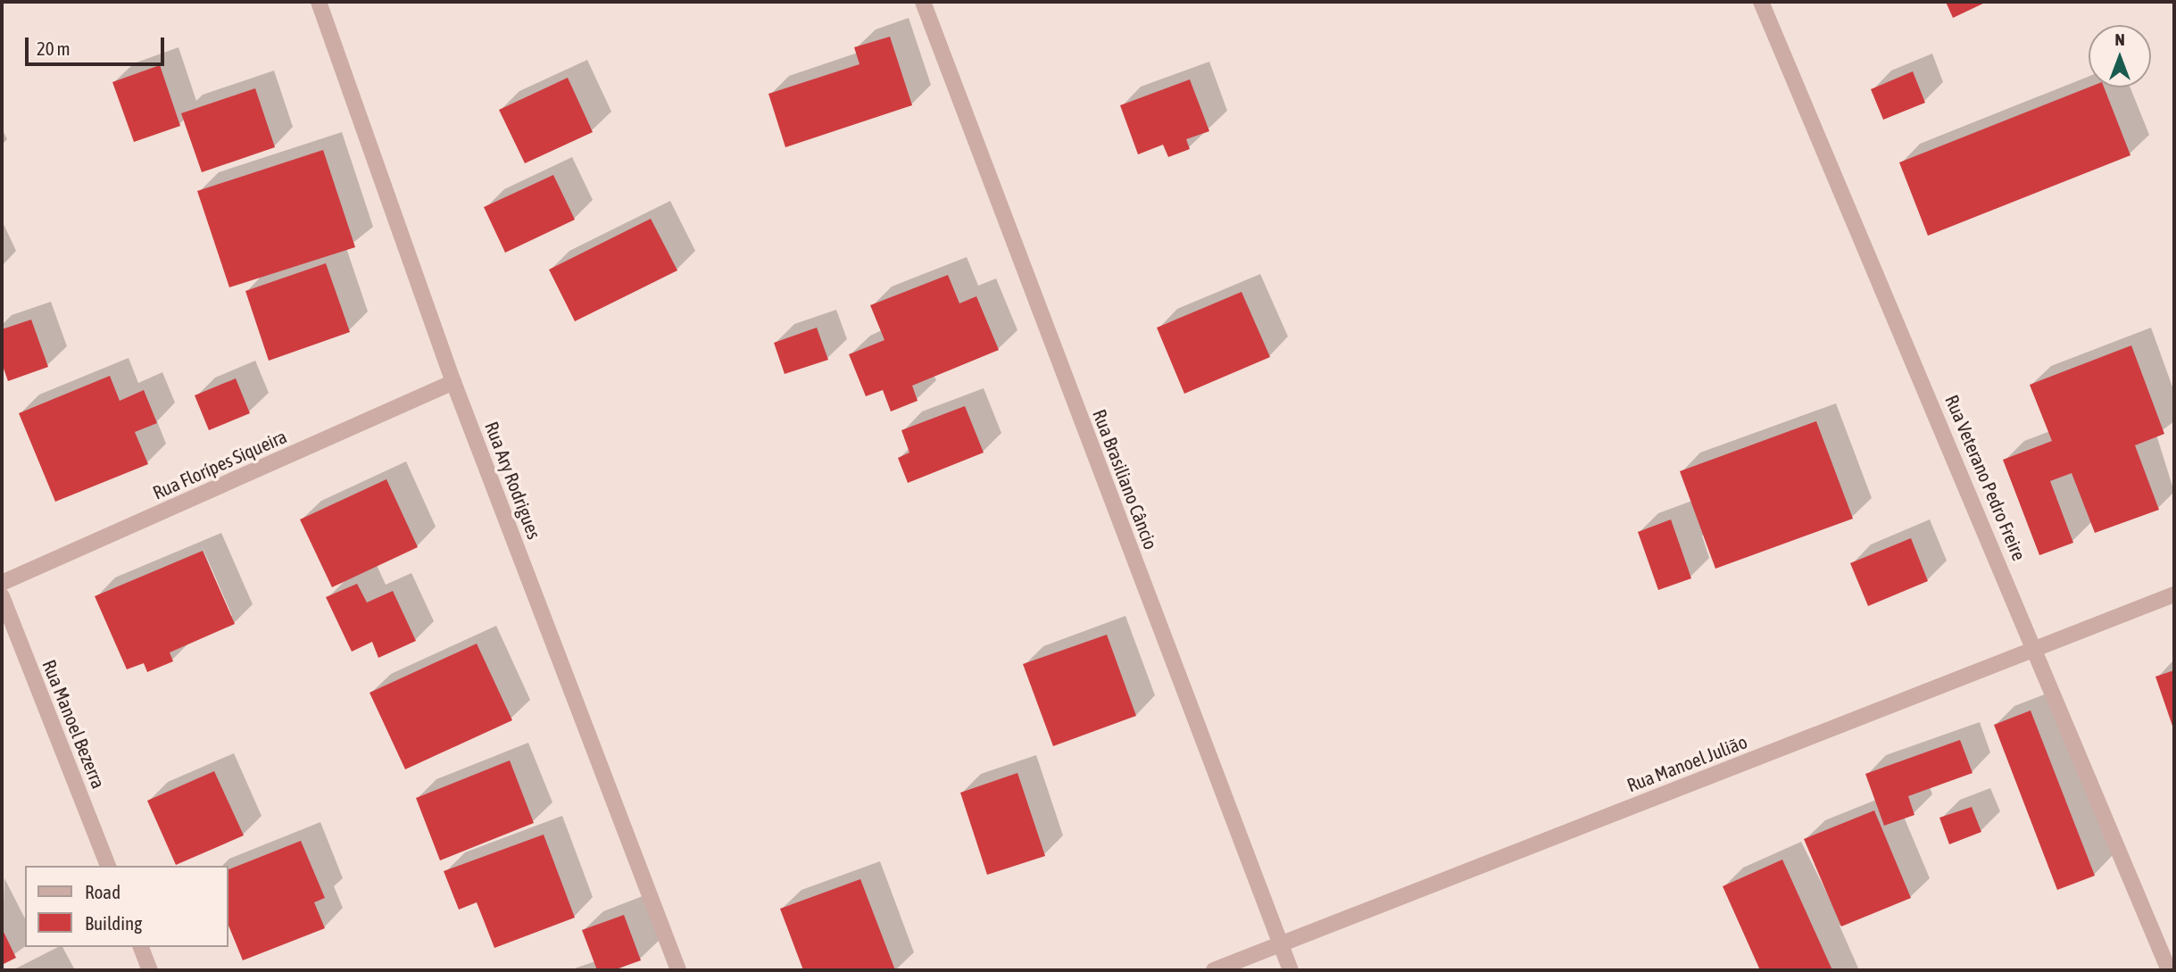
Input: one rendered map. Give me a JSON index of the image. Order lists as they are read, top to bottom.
{
  "streets": {
    "street": [
      "Rua Florípes Siqueira",
      "Rua Veterano Pedro Freire",
      "Rua Brasiliano Câncio",
      "Rua Ary Rodrigues",
      "Rua Manoel Bezerra",
      "Rua Manoel Julião"
    ]
  },
  "crossings": [
    ["Rua Florípes Siqueira", "Rua Ary Rodrigues"],
    ["Rua Veterano Pedro Freire", "Rua Manoel Julião"],
    ["Rua Brasiliano Câncio", "Rua Manoel Julião"]
  ],
  "legend": ["Road", "Building"],
  "scale_bar": "20 m",
  "north": "top"
}
